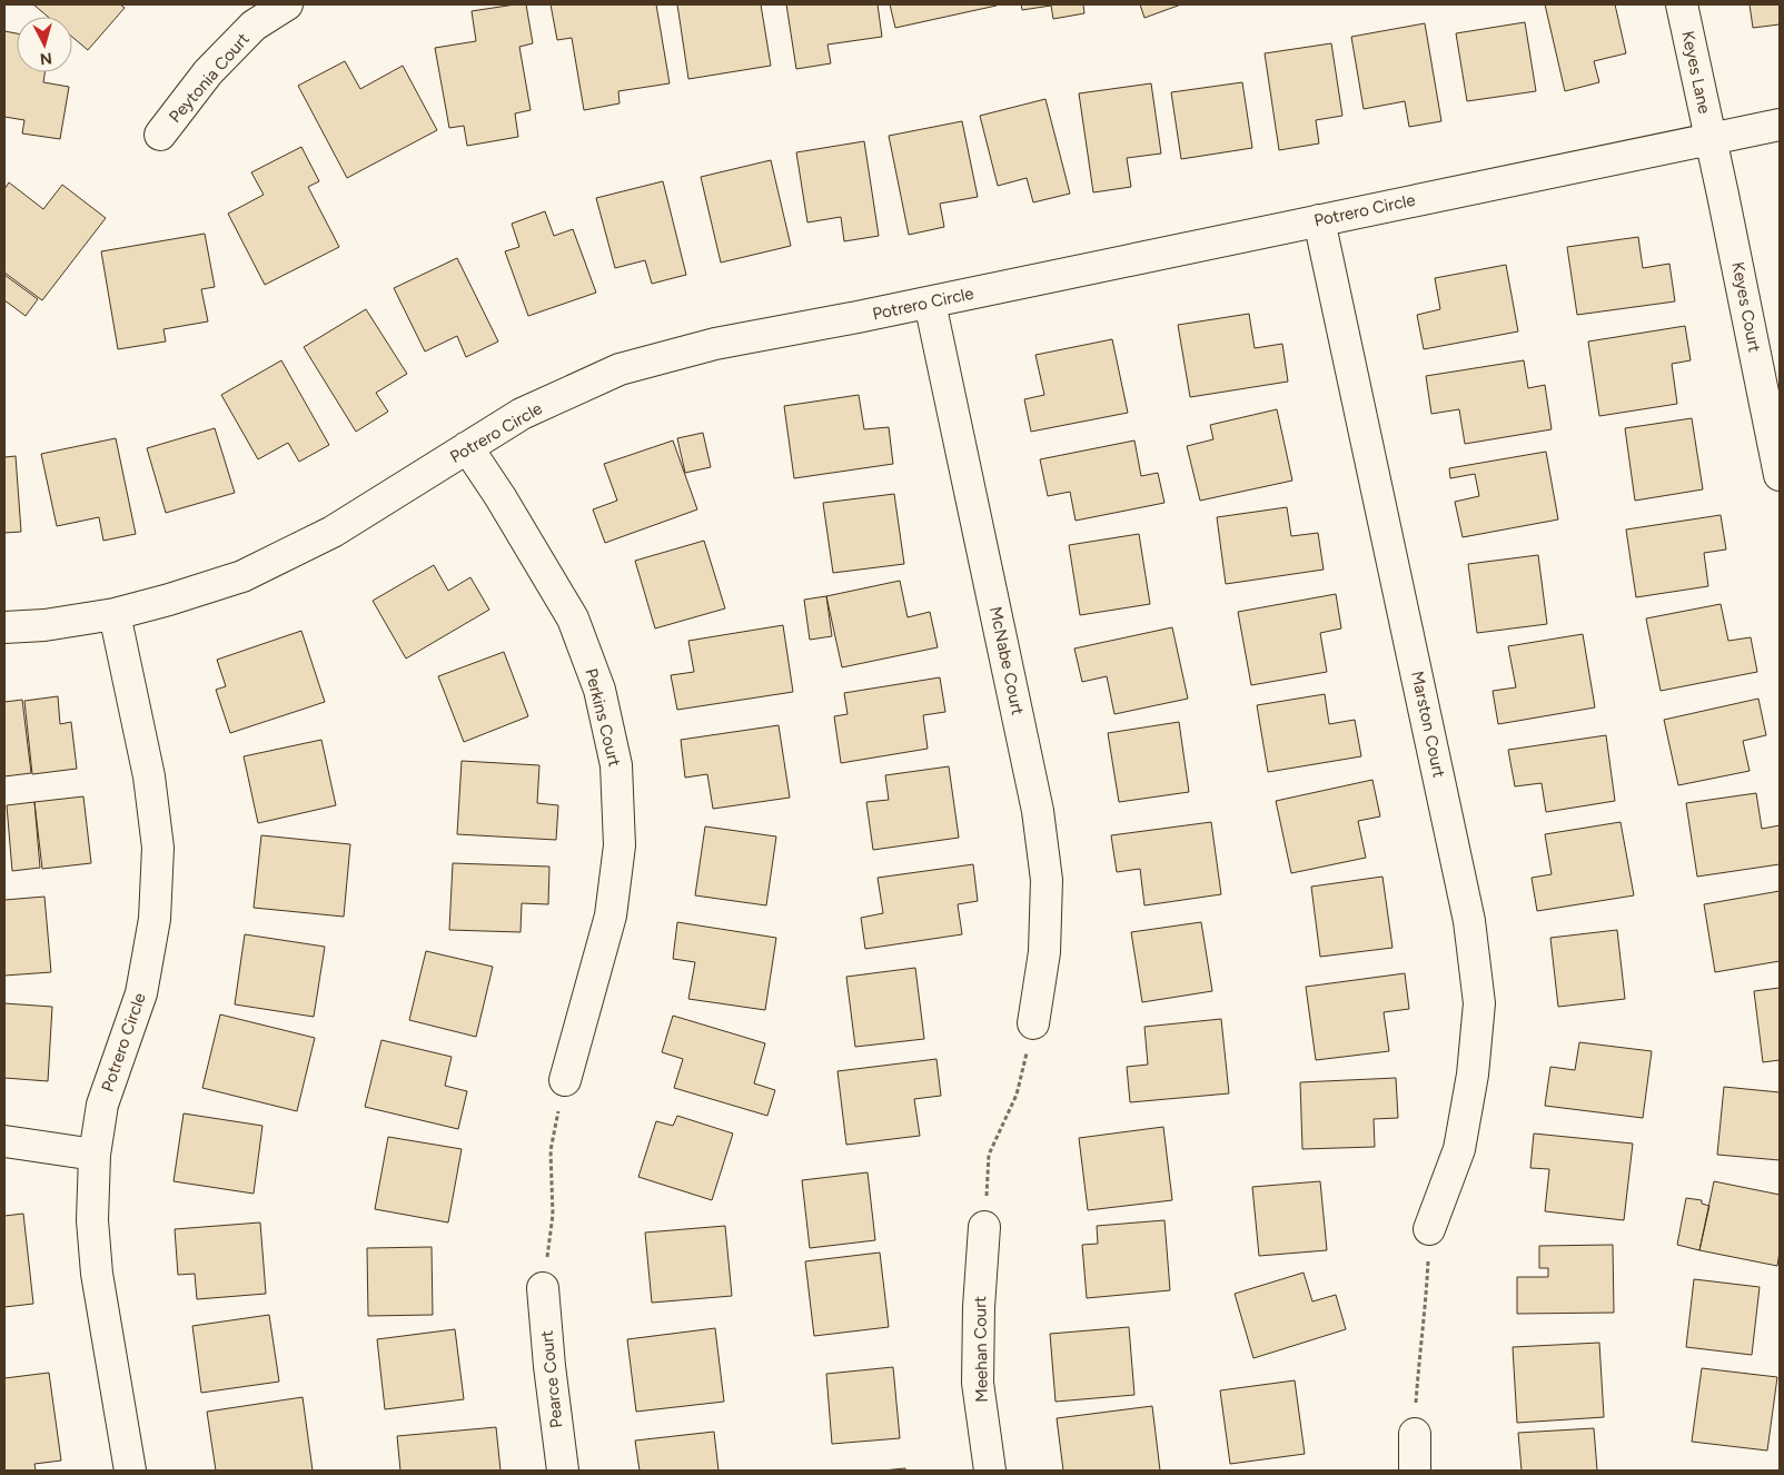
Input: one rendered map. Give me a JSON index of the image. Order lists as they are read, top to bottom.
{
  "streets": {
    "street": [
      "Keyes Lane",
      "Peytonia Court",
      "Potrero Circle",
      "Keyes Court",
      "McNabe Court",
      "Perkins Court",
      "Marston Court",
      "Meehan Court",
      "Pearce Court"
    ]
  },
  "crossings": [
    ["Keyes Lane", "Potrero Circle"],
    ["Keyes Lane", "Keyes Court"],
    ["Potrero Circle", "Keyes Court"],
    ["Potrero Circle", "McNabe Court"],
    ["Potrero Circle", "Perkins Court"],
    ["Potrero Circle", "Marston Court"]
  ],
  "north": "bottom"
}
